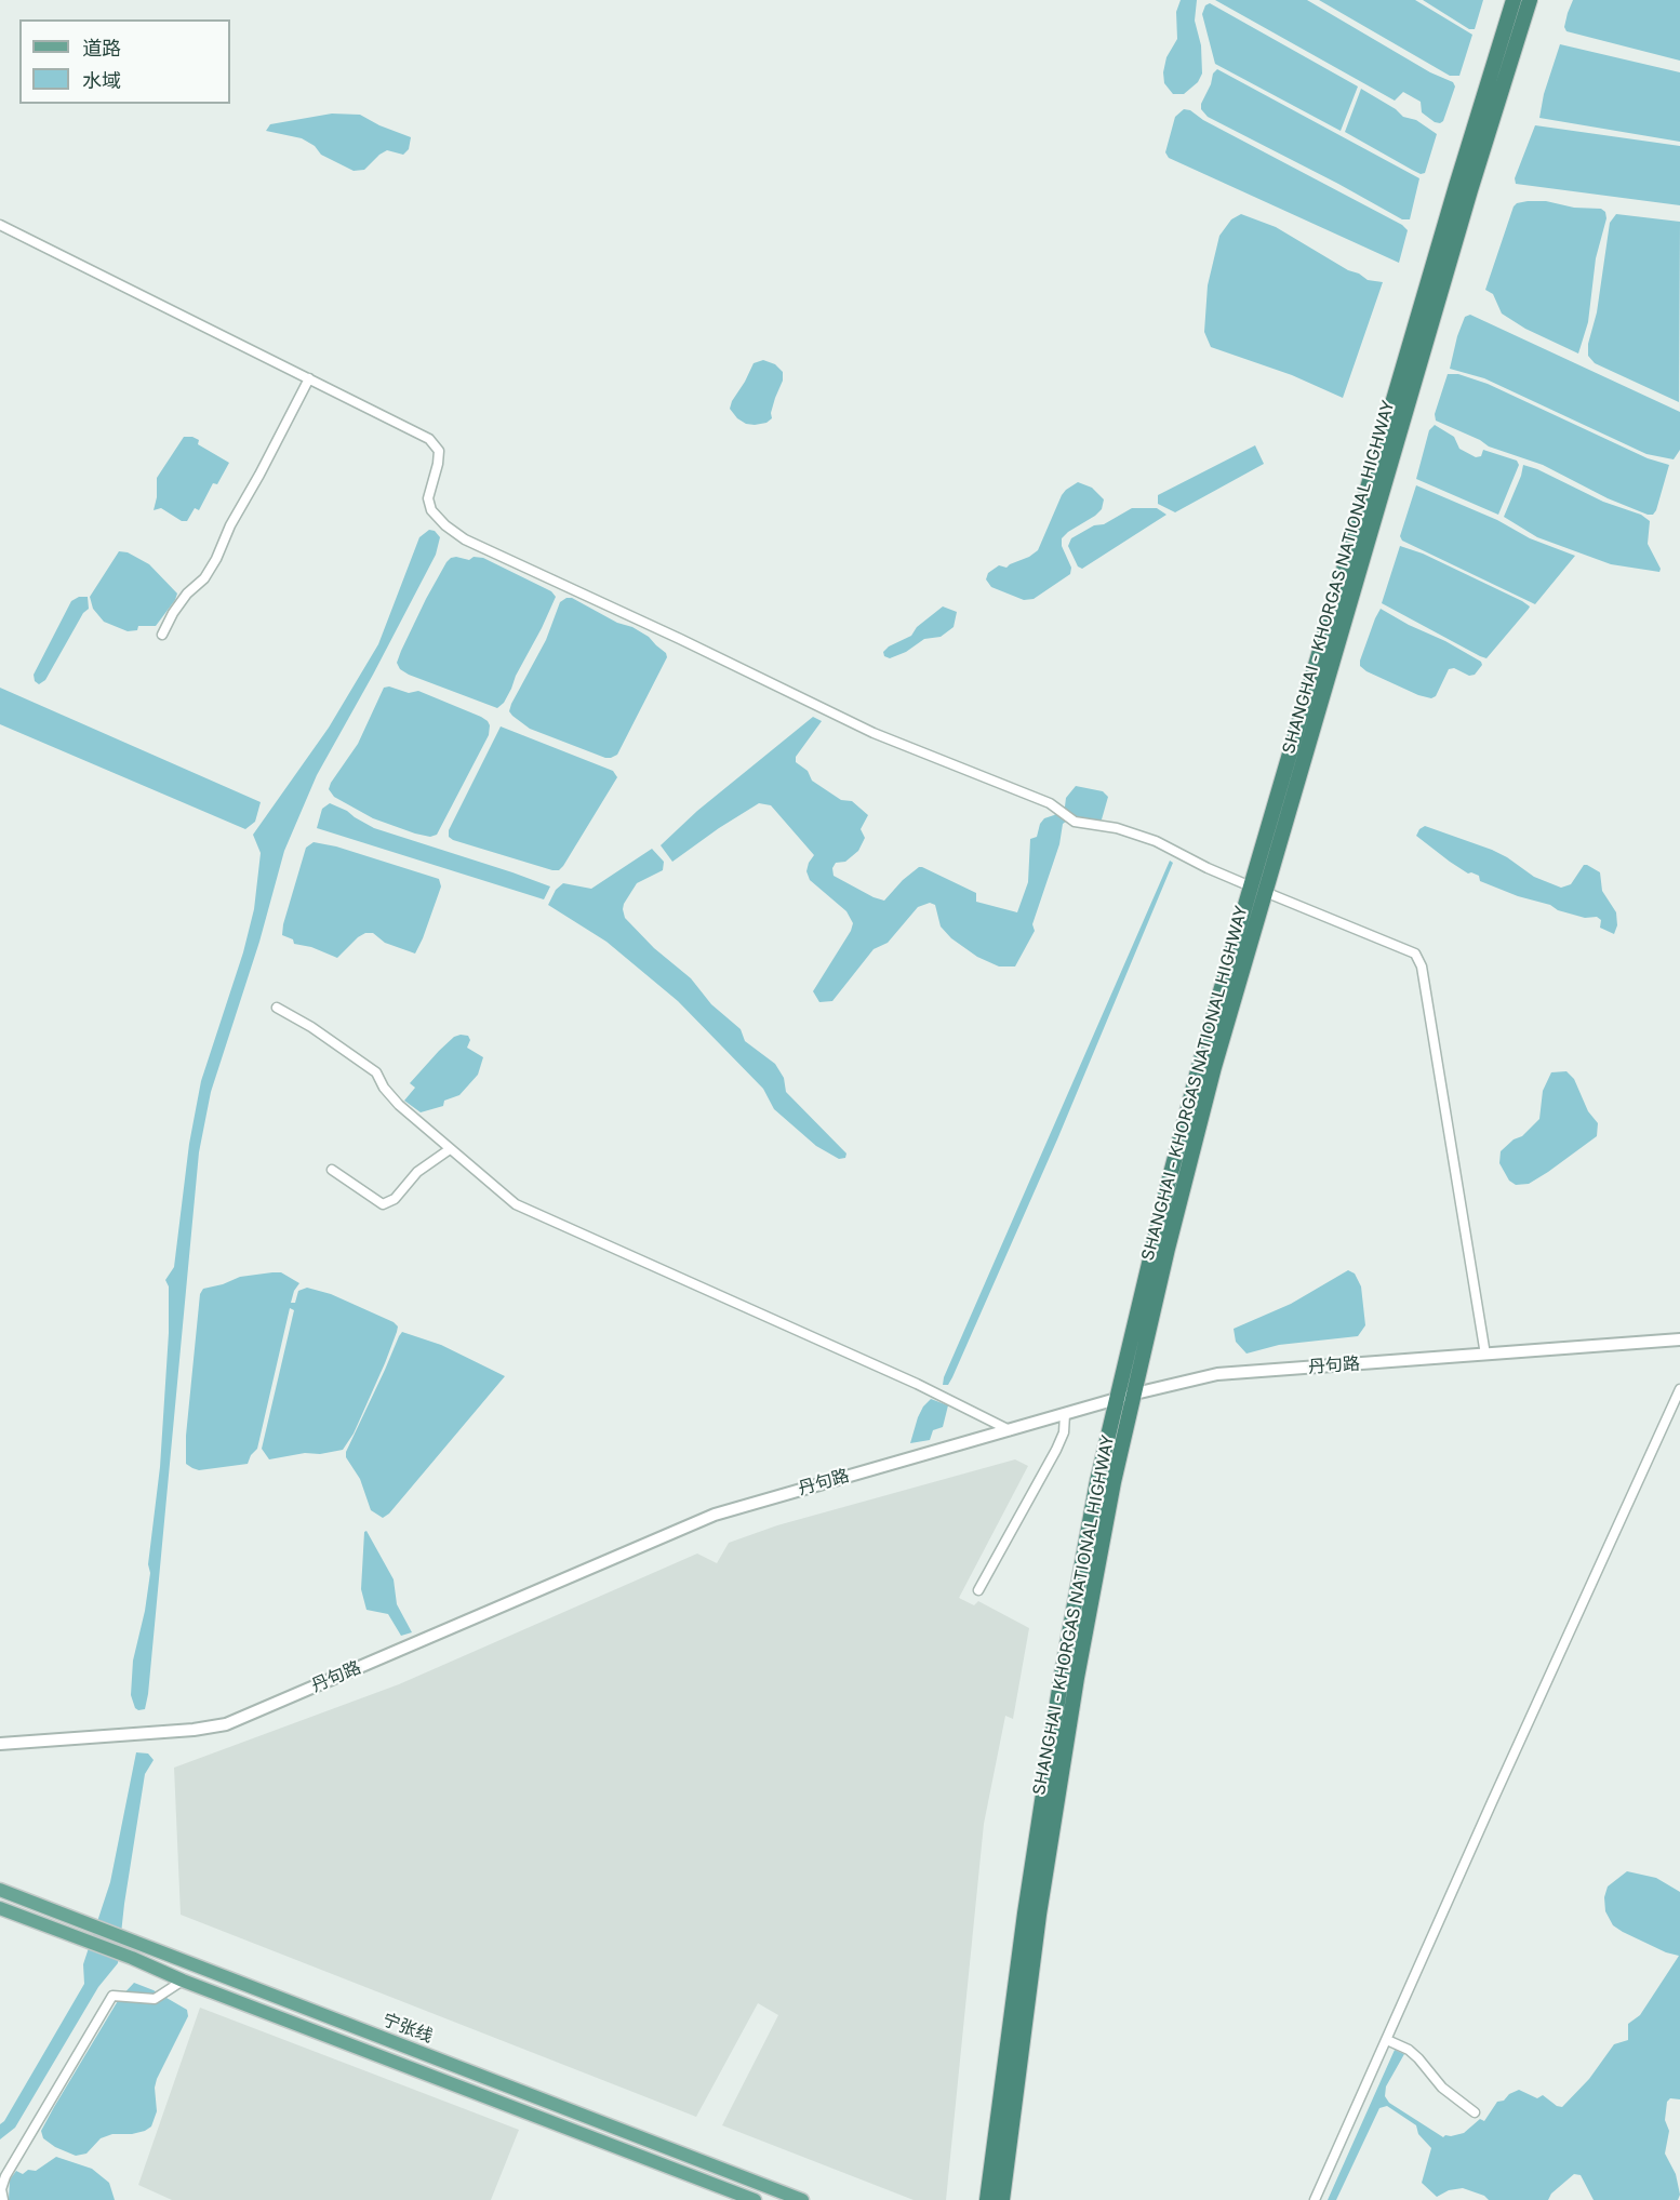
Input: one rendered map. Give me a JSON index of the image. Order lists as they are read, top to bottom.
{
  "streets": {
    "highway": ["SHANGHAI - KHORGAS NATIONAL HIGHWAY"],
    "main road": ["宁张线"],
    "street": ["丹句路"]
  },
  "crossings": [
    ["SHANGHAI - KHORGAS NATIONAL HIGHWAY", "丹句路"]
  ],
  "legend": ["道路", "水域"]
}
